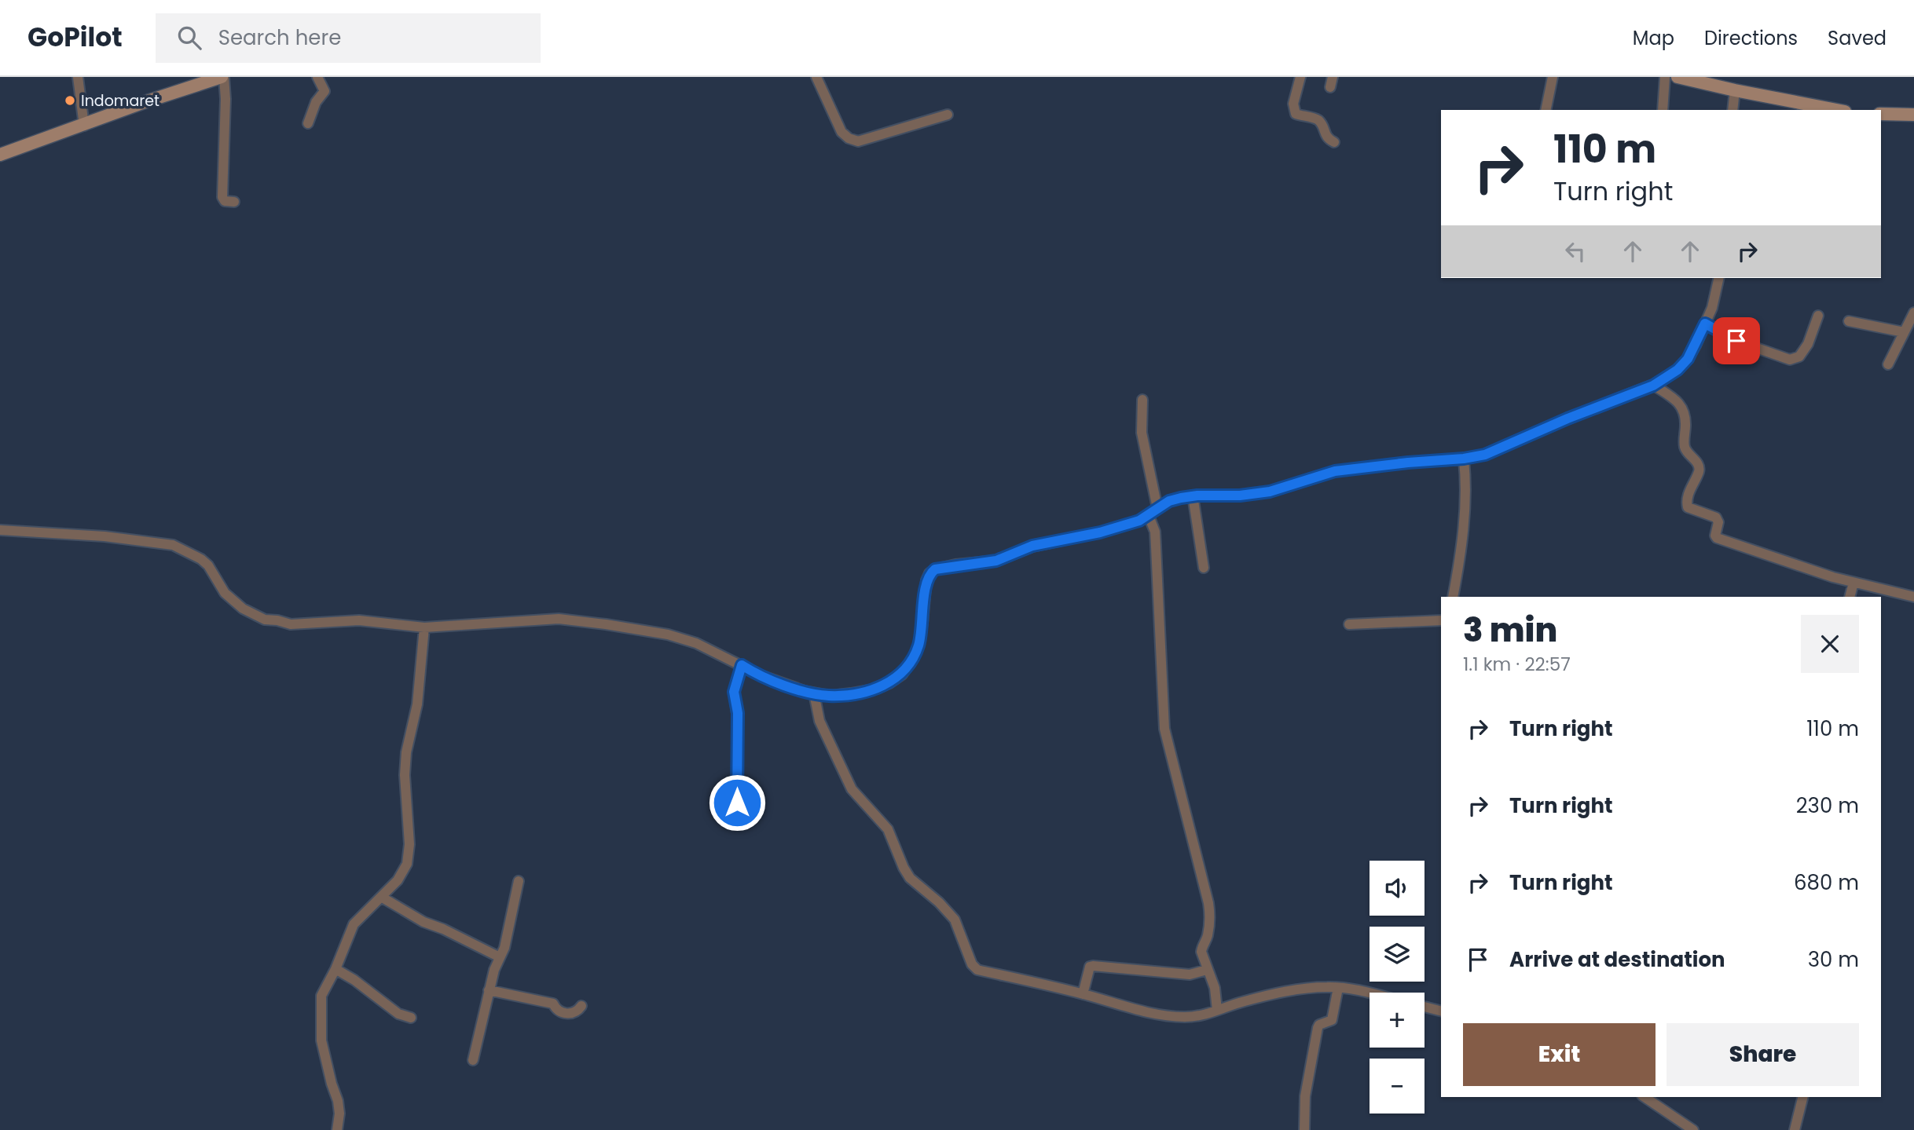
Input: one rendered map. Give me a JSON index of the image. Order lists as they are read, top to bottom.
{
  "places": ["Indomaret"],
  "page": {
    "header": "GoPilot",
    "search": "Search here",
    "nav": ["Map", "Directions", "Saved"],
    "turn": ["110 m", "Turn right"],
    "heading": ["3 min", "1.1 km · 22:57"],
    "list": [
      {
        "name": "Turn right",
        "value": "110 m"
      },
      {
        "name": "Turn right",
        "value": "230 m"
      },
      {
        "name": "Turn right",
        "value": "680 m"
      },
      {
        "name": "Arrive at destination",
        "value": "30 m"
      }
    ],
    "map_buttons": ["+", "−"],
    "buttons": ["Exit", "Share"]
  }
}
